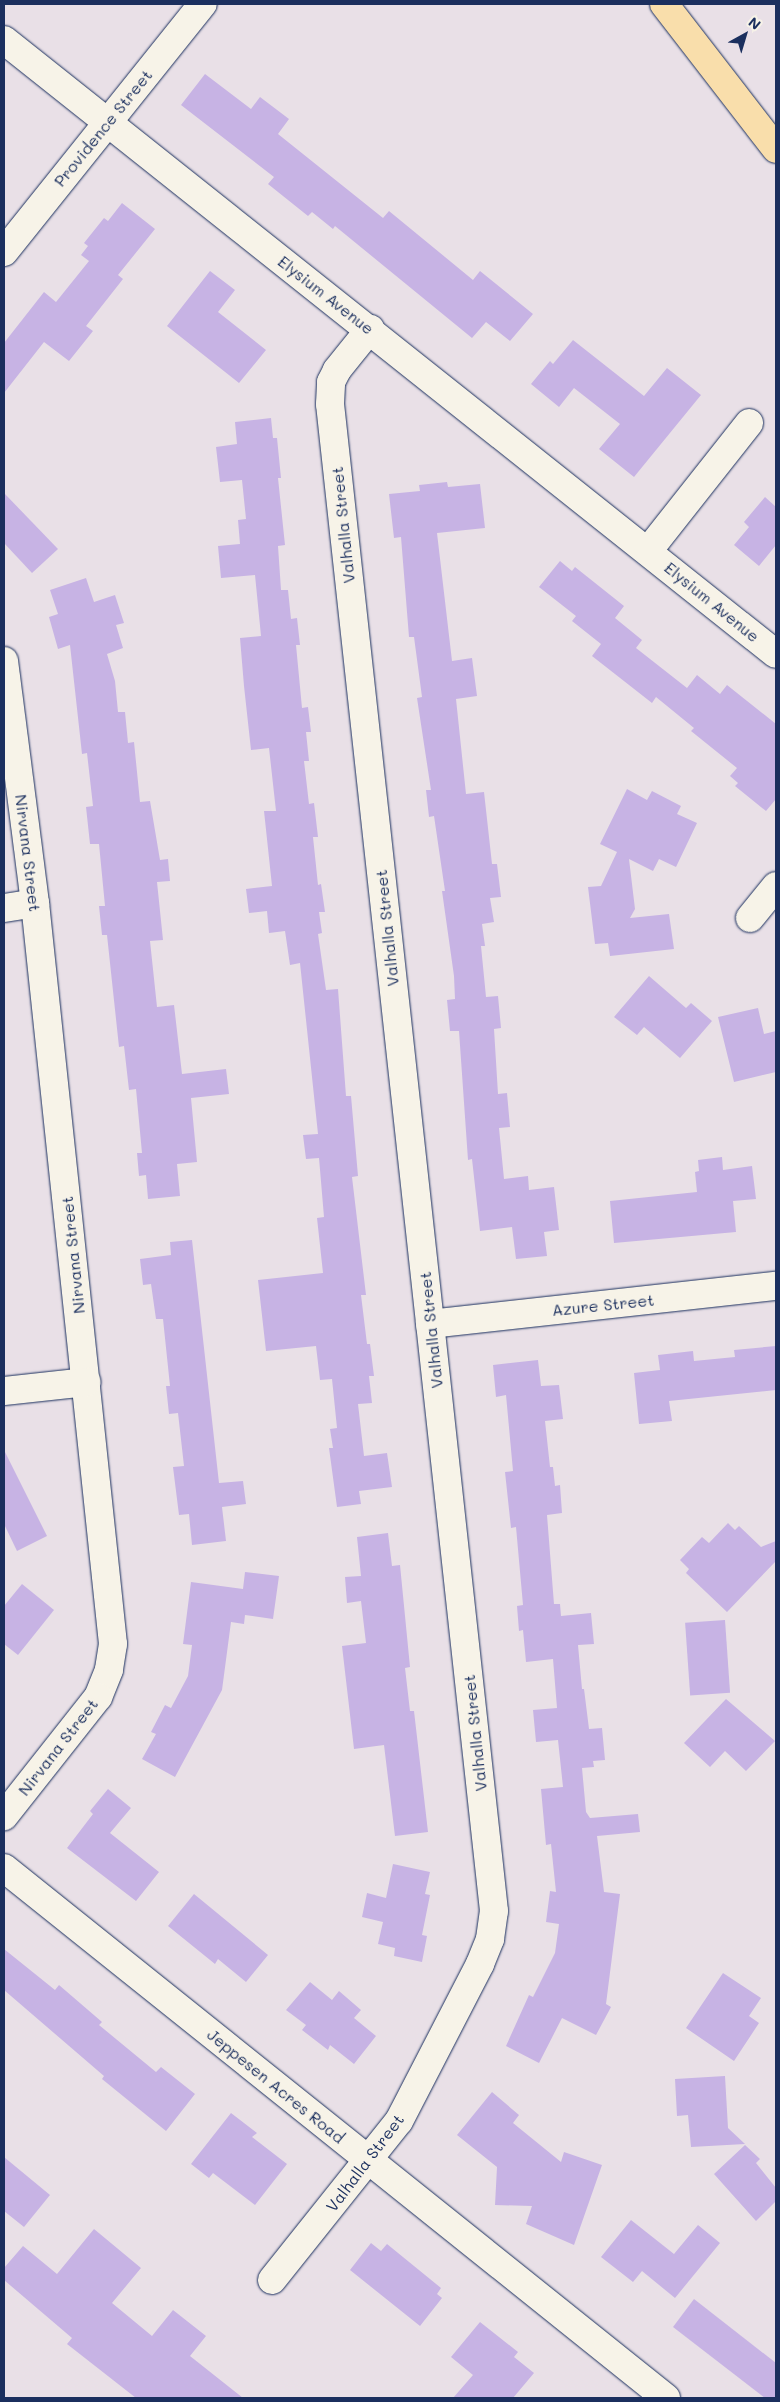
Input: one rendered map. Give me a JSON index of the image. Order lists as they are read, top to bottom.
{
  "streets": {
    "street": [
      "Providence Street",
      "Elysium Avenue",
      "Valhalla Street",
      "Nirvana Street",
      "Azure Street",
      "Jeppesen Acres Road"
    ]
  },
  "crossings": [
    ["Providence Street", "Elysium Avenue"],
    ["Elysium Avenue", "Valhalla Street"],
    ["Valhalla Street", "Azure Street"],
    ["Valhalla Street", "Jeppesen Acres Road"]
  ],
  "north": "top right"
}
